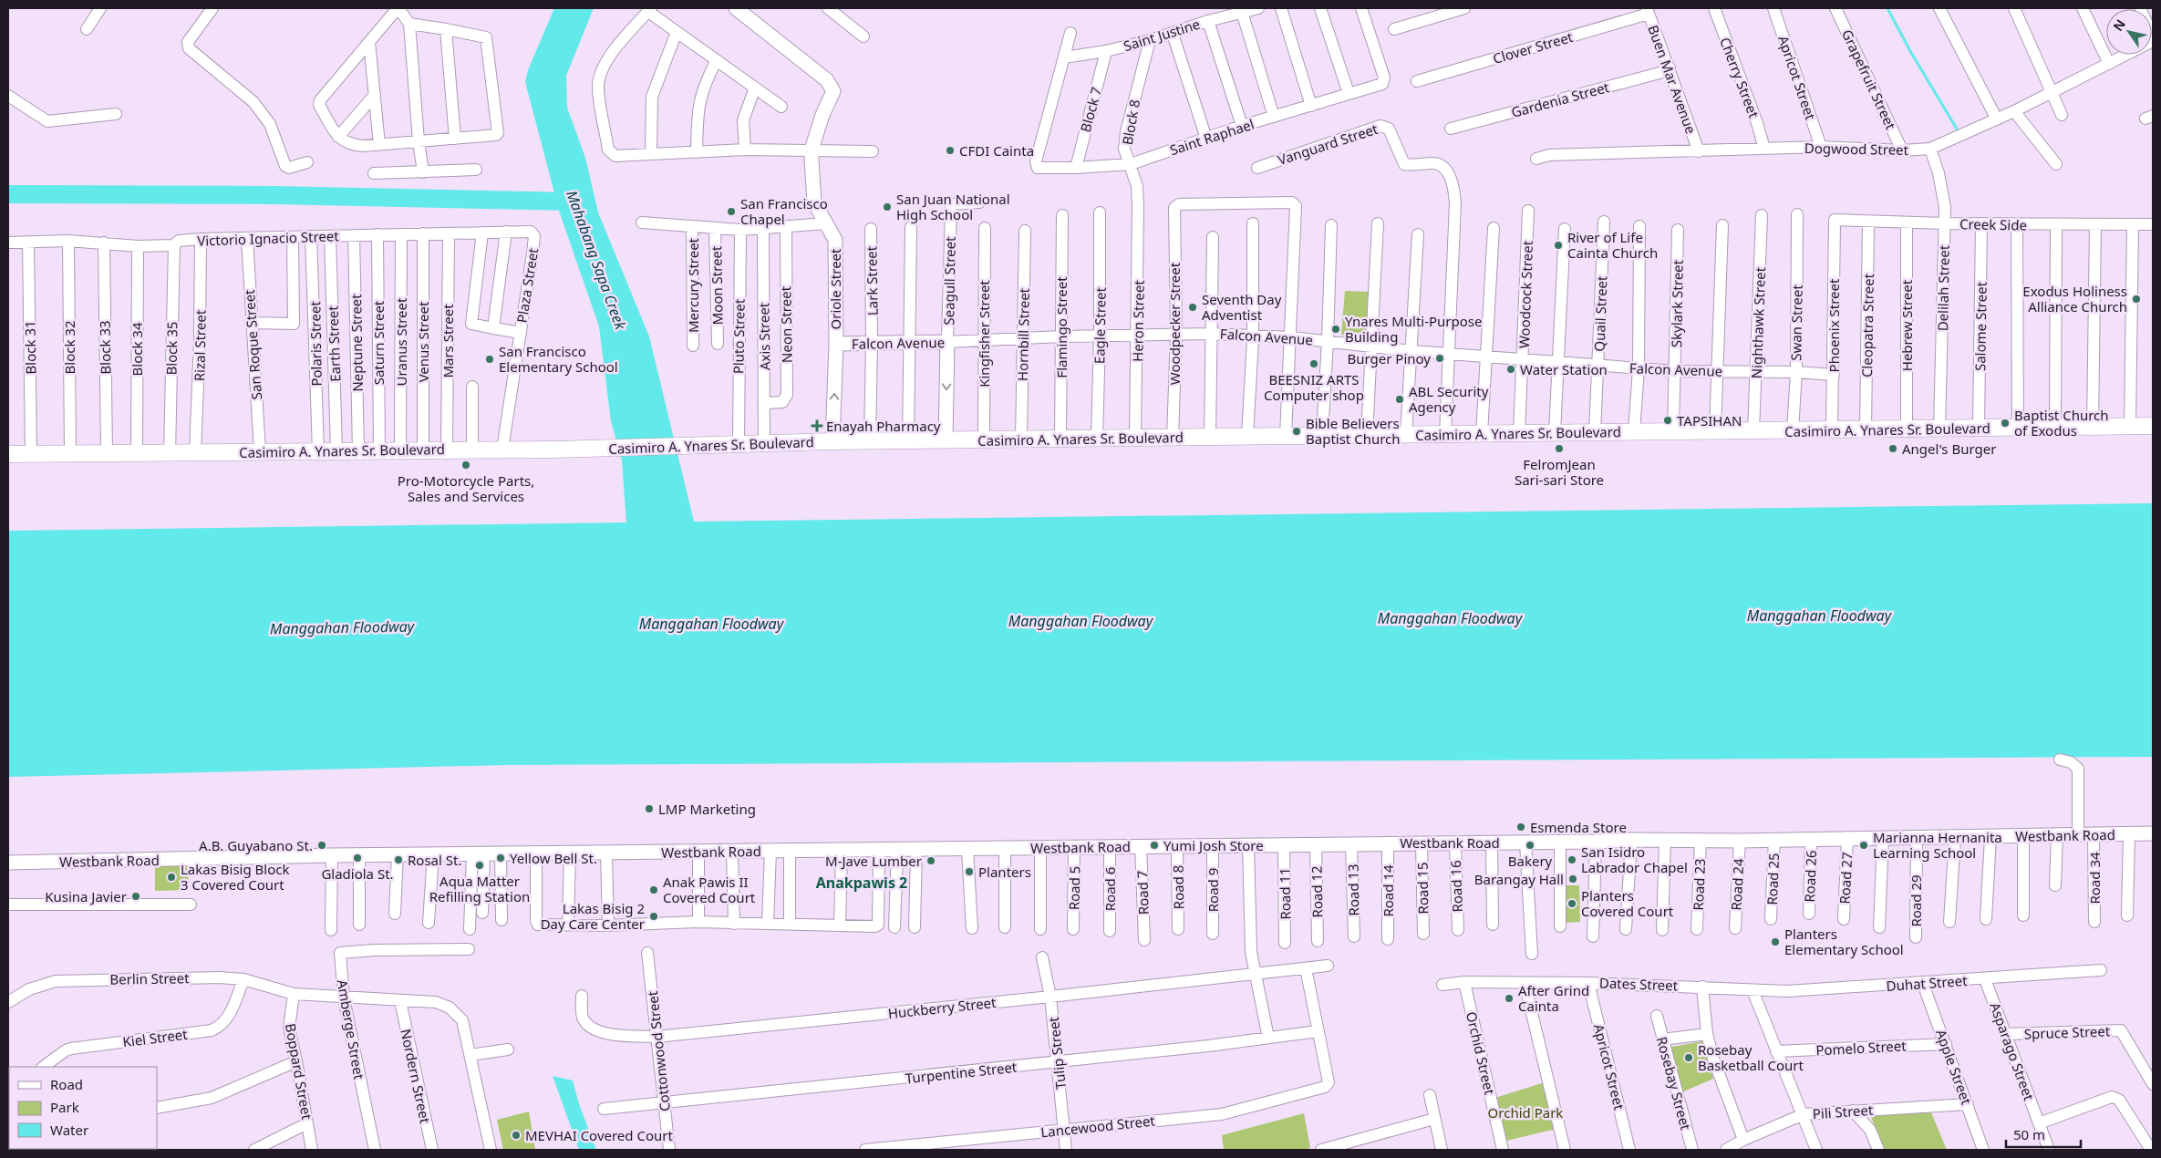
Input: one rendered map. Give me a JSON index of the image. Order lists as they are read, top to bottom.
{
  "streets": {
    "main road": ["Casimiro A. Ynares Sr. Boulevard"],
    "street": [
      "Saint Justine",
      "Clover Street",
      "Cherry Street",
      "Apricot Street",
      "Buen Mar Avenue",
      "Grapefruit Street",
      "Gardenia Street",
      "Block 7",
      "Block 8",
      "Saint Raphael",
      "Vanguard Street",
      "Dogwood Street",
      "Creek Side",
      "Victorio Ignacio Street",
      "Lark Street",
      "Seagull Street",
      "Plaza Street",
      "Mercury Street",
      "Moon Street",
      "Delilah Street",
      "Oriole Street",
      "Woodcock Street",
      "Skylark Street",
      "Quail Street",
      "Heron Street",
      "Nighthawk Street",
      "Swan Street",
      "Woodpecker Street",
      "Neon Street",
      "Eagle Street",
      "Phoenix Street",
      "Cleopatra Street",
      "Hebrew Street",
      "Salome Street",
      "Flamingo Street",
      "Kingfisher Street",
      "Hornbill Street",
      "Pluto Street",
      "Axis Street",
      "Falcon Avenue",
      "Mars Street",
      "Uranus Street",
      "Venus Street",
      "Neptune Street",
      "Saturn Street",
      "Polaris Street",
      "Earth Street",
      "San Roque Street",
      "Rizal Street",
      "Block 31",
      "Block 32",
      "Block 33",
      "Block 35",
      "Block 34",
      "Westbank Road",
      "Road 26",
      "Road 27",
      "Road 34",
      "Road 25",
      "Road 23",
      "Road 24",
      "Road 16",
      "Road 8",
      "Road 5",
      "Road 15",
      "Road 6",
      "Road 9",
      "Road 13",
      "Road 14",
      "Road 12",
      "Road 7",
      "Road 11",
      "Road 29",
      "Berlin Street",
      "Duhat Street",
      "Dates Street",
      "Huckberry Street",
      "Amberge Street",
      "Spruce Street",
      "Kiel Street",
      "Pomelo Street",
      "Cottonwood Street",
      "Asparago Street",
      "Tulip Street",
      "Orchid Street",
      "Apple Street",
      "Boppard Street",
      "Turpentine Street",
      "Nordern Street",
      "Rosebay Street",
      "Pili Street",
      "Lancewood Street"
    ]
  },
  "crossings": [
    ["Saint Justine", "Block 7"],
    ["Saint Justine", "Block 8"],
    ["Saint Justine", "Saint Raphael"],
    ["Clover Street", "Buen Mar Avenue"],
    ["Cherry Street", "Dogwood Street"],
    ["Apricot Street", "Dogwood Street"],
    ["Apricot Street", "Dates Street"],
    ["Buen Mar Avenue", "Gardenia Street"],
    ["Buen Mar Avenue", "Dogwood Street"],
    ["Grapefruit Street", "Dogwood Street"],
    ["Block 7", "Saint Raphael"],
    ["Block 8", "Saint Raphael"],
    ["Block 8", "Heron Street"],
    ["Vanguard Street", "Falcon Avenue"],
    ["Dogwood Street", "Delilah Street"],
    ["Creek Side", "Delilah Street"],
    ["Creek Side", "Phoenix Street"],
    ["Creek Side", "Cleopatra Street"],
    ["Creek Side", "Hebrew Street"],
    ["Creek Side", "Salome Street"],
    ["Victorio Ignacio Street", "Plaza Street"],
    ["Victorio Ignacio Street", "Mars Street"],
    ["Victorio Ignacio Street", "Uranus Street"],
    ["Victorio Ignacio Street", "Venus Street"],
    ["Victorio Ignacio Street", "Neptune Street"],
    ["Victorio Ignacio Street", "Saturn Street"],
    ["Victorio Ignacio Street", "Polaris Street"],
    ["Victorio Ignacio Street", "Earth Street"],
    ["Victorio Ignacio Street", "San Roque Street"],
    ["Victorio Ignacio Street", "Rizal Street"],
    ["Victorio Ignacio Street", "Block 31"],
    ["Victorio Ignacio Street", "Block 32"],
    ["Victorio Ignacio Street", "Block 33"],
    ["Victorio Ignacio Street", "Block 35"],
    ["Victorio Ignacio Street", "Block 34"],
    ["Lark Street", "Falcon Avenue"],
    ["Lark Street", "Casimiro A. Ynares Sr. Boulevard"],
    ["Seagull Street", "Falcon Avenue"],
    ["Seagull Street", "Casimiro A. Ynares Sr. Boulevard"],
    ["Plaza Street", "Casimiro A. Ynares Sr. Boulevard"],
    ["Delilah Street", "Casimiro A. Ynares Sr. Boulevard"],
    ["Oriole Street", "Falcon Avenue"],
    ["Oriole Street", "Casimiro A. Ynares Sr. Boulevard"],
    ["Woodcock Street", "Falcon Avenue"],
    ["Woodcock Street", "Casimiro A. Ynares Sr. Boulevard"],
    ["Skylark Street", "Falcon Avenue"],
    ["Skylark Street", "Casimiro A. Ynares Sr. Boulevard"],
    ["Quail Street", "Falcon Avenue"],
    ["Quail Street", "Casimiro A. Ynares Sr. Boulevard"],
    ["Heron Street", "Falcon Avenue"],
    ["Heron Street", "Casimiro A. Ynares Sr. Boulevard"],
    ["Nighthawk Street", "Falcon Avenue"],
    ["Nighthawk Street", "Casimiro A. Ynares Sr. Boulevard"],
    ["Swan Street", "Falcon Avenue"],
    ["Swan Street", "Casimiro A. Ynares Sr. Boulevard"],
    ["Woodpecker Street", "Falcon Avenue"],
    ["Woodpecker Street", "Casimiro A. Ynares Sr. Boulevard"],
    ["Neon Street", "Axis Street"],
    ["Eagle Street", "Falcon Avenue"],
    ["Eagle Street", "Casimiro A. Ynares Sr. Boulevard"],
    ["Phoenix Street", "Falcon Avenue"],
    ["Phoenix Street", "Casimiro A. Ynares Sr. Boulevard"],
    ["Cleopatra Street", "Casimiro A. Ynares Sr. Boulevard"],
    ["Hebrew Street", "Casimiro A. Ynares Sr. Boulevard"],
    ["Salome Street", "Casimiro A. Ynares Sr. Boulevard"],
    ["Flamingo Street", "Falcon Avenue"],
    ["Flamingo Street", "Casimiro A. Ynares Sr. Boulevard"],
    ["Kingfisher Street", "Falcon Avenue"],
    ["Kingfisher Street", "Casimiro A. Ynares Sr. Boulevard"],
    ["Hornbill Street", "Falcon Avenue"],
    ["Hornbill Street", "Casimiro A. Ynares Sr. Boulevard"],
    ["Pluto Street", "Casimiro A. Ynares Sr. Boulevard"],
    ["Axis Street", "Casimiro A. Ynares Sr. Boulevard"],
    ["Mars Street", "Casimiro A. Ynares Sr. Boulevard"],
    ["Uranus Street", "Casimiro A. Ynares Sr. Boulevard"],
    ["Venus Street", "Casimiro A. Ynares Sr. Boulevard"],
    ["Neptune Street", "Casimiro A. Ynares Sr. Boulevard"],
    ["Saturn Street", "Casimiro A. Ynares Sr. Boulevard"],
    ["Polaris Street", "Casimiro A. Ynares Sr. Boulevard"],
    ["Earth Street", "Casimiro A. Ynares Sr. Boulevard"],
    ["San Roque Street", "Casimiro A. Ynares Sr. Boulevard"],
    ["Rizal Street", "Casimiro A. Ynares Sr. Boulevard"],
    ["Block 31", "Casimiro A. Ynares Sr. Boulevard"],
    ["Block 32", "Casimiro A. Ynares Sr. Boulevard"],
    ["Block 33", "Casimiro A. Ynares Sr. Boulevard"],
    ["Block 35", "Casimiro A. Ynares Sr. Boulevard"],
    ["Block 34", "Casimiro A. Ynares Sr. Boulevard"],
    ["Westbank Road", "Road 26"],
    ["Westbank Road", "Road 27"],
    ["Westbank Road", "Road 34"],
    ["Westbank Road", "Road 25"],
    ["Westbank Road", "Road 23"],
    ["Westbank Road", "Road 24"],
    ["Westbank Road", "Road 16"],
    ["Westbank Road", "Road 8"],
    ["Westbank Road", "Road 5"],
    ["Westbank Road", "Road 15"],
    ["Westbank Road", "Road 6"],
    ["Westbank Road", "Road 9"],
    ["Westbank Road", "Road 13"],
    ["Westbank Road", "Road 14"],
    ["Westbank Road", "Road 12"],
    ["Westbank Road", "Road 7"],
    ["Westbank Road", "Road 11"],
    ["Westbank Road", "Road 29"],
    ["Berlin Street", "Amberge Street"],
    ["Berlin Street", "Kiel Street"],
    ["Berlin Street", "Boppard Street"],
    ["Berlin Street", "Nordern Street"],
    ["Duhat Street", "Dates Street"],
    ["Duhat Street", "Asparago Street"],
    ["Duhat Street", "Apple Street"],
    ["Dates Street", "Orchid Street"],
    ["Huckberry Street", "Cottonwood Street"],
    ["Huckberry Street", "Tulip Street"],
    ["Spruce Street", "Asparago Street"],
    ["Pomelo Street", "Apple Street"],
    ["Cottonwood Street", "Turpentine Street"],
    ["Tulip Street", "Turpentine Street"],
    ["Tulip Street", "Lancewood Street"],
    ["Apple Street", "Pili Street"],
    ["Turpentine Street", "Lancewood Street"]
  ],
  "districts": ["Anakpawis 2"],
  "water": ["Mahabang Sapa Creek", "Manggahan Floodway"],
  "parks": ["Orchid Park"],
  "places": {
    "other": [
      "CFDI Cainta",
      "San Juan National High School",
      "San Francisco Chapel",
      "River of Life Cainta Church",
      "Exodus Holiness Alliance Church",
      "Seventh Day Adventist",
      "Ynares Multi-Purpose Building",
      "Burger Pinoy",
      "San Francisco Elementary School",
      "BEESNIZ ARTS Computer shop",
      "Water Station",
      "ABL Security Agency",
      "TAPSIHAN",
      "Baptist Church of Exodus",
      "Bible Believers Baptist Church",
      "FelromJean Sari-sari Store",
      "Angel's Burger",
      "Pro-Motorcycle Parts, Sales and Services",
      "LMP Marketing",
      "Esmenda Store",
      "A.B. Guyabano St.",
      "Yumi Josh Store",
      "Bakery",
      "Marianna Hernanita Learning School",
      "Gladiola St.",
      "Yellow Bell St.",
      "Rosal St.",
      "San Isidro Labrador Chapel",
      "M-Jave Lumber",
      "Aqua Matter Refilling Station",
      "Planters",
      "Lakas Bisig Block 3 Covered Court",
      "Barangay Hall",
      "Anak Pawis II Covered Court",
      "Kusina Javier",
      "Planters Covered Court",
      "Lakas Bisig 2 Day Care Center",
      "Planters Elementary School",
      "After Grind Cainta",
      "Rosebay Basketball Court",
      "MEVHAI Covered Court"
    ],
    "health": ["Enayah Pharmacy"]
  },
  "legend": ["Road", "Park", "Water"],
  "scale_bar": "50 m",
  "north": "top left"
}
